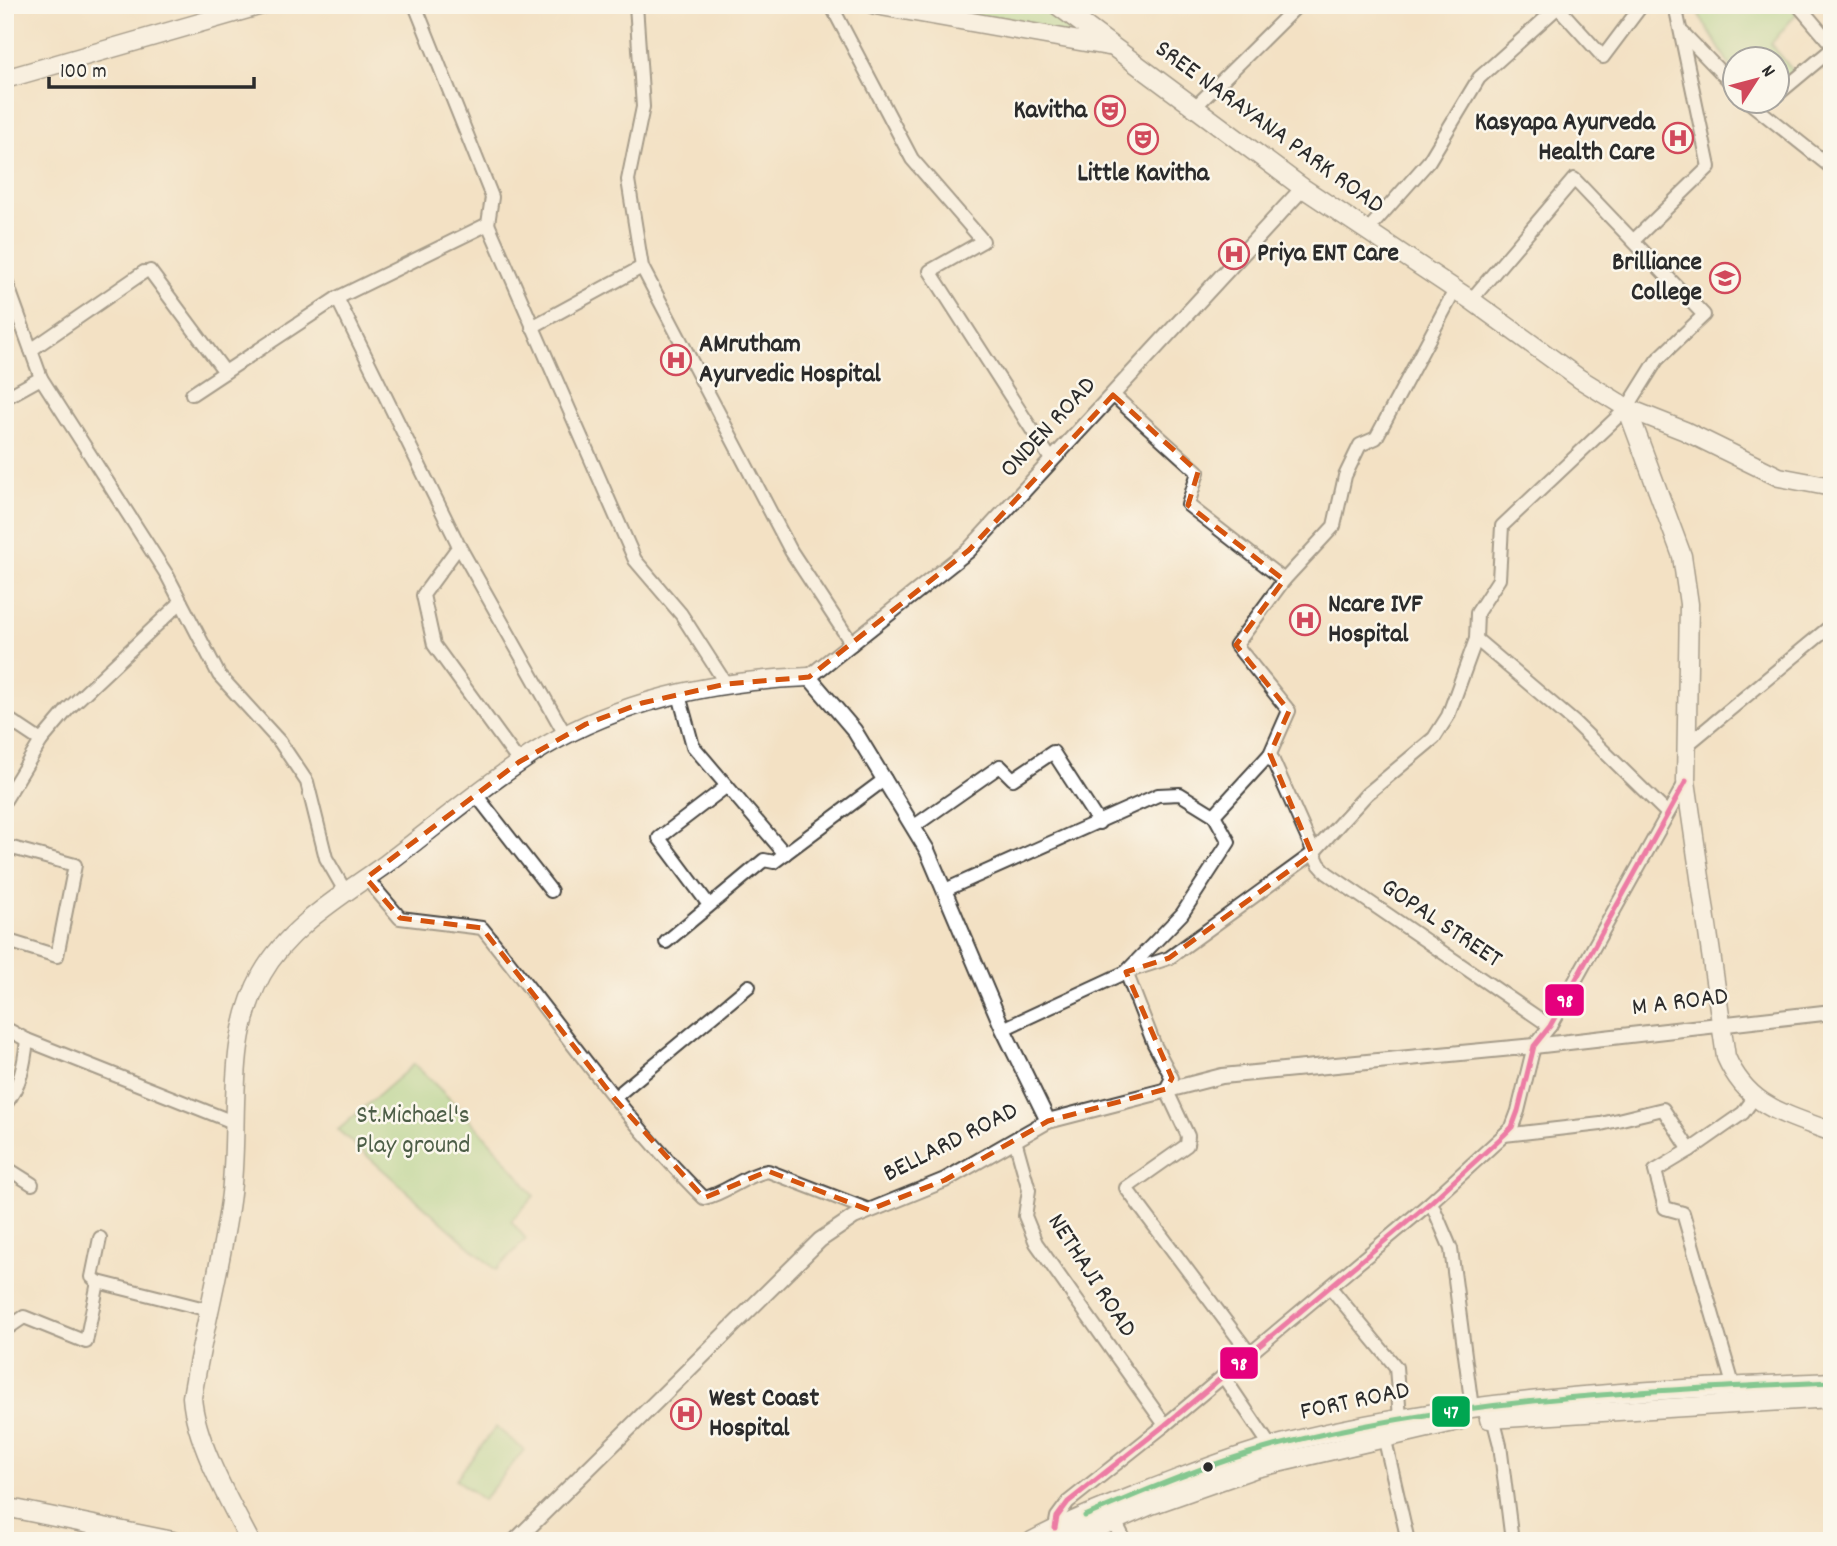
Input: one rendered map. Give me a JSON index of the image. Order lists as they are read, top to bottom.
{
  "streets": {
    "main road": ["SREE NARAYANA PARK ROAD", "FORT ROAD"],
    "street": [
      "ONDEN ROAD",
      "GOPAL STREET",
      "M A ROAD",
      "BELLARD ROAD",
      "NETHAJI ROAD"
    ]
  },
  "crossings": [
    ["SREE NARAYANA PARK ROAD", "ONDEN ROAD"],
    ["M A ROAD", "BELLARD ROAD"],
    ["BELLARD ROAD", "NETHAJI ROAD"]
  ],
  "parks": ["St.Michael's Play ground"],
  "places": {
    "theatre": ["Kavitha", "Little Kavitha"],
    "hospital": [
      "Kasyapa Ayurveda Health Care",
      "Priya ENT Care",
      "AMrutham Ayurvedic Hospital",
      "Ncare IVF Hospital",
      "West Coast Hospital"
    ],
    "school or university": ["Brilliance College"]
  },
  "lines": ["transit line 98", "transit line 47"],
  "scale_bar": "100 m",
  "north": "top right"
}
